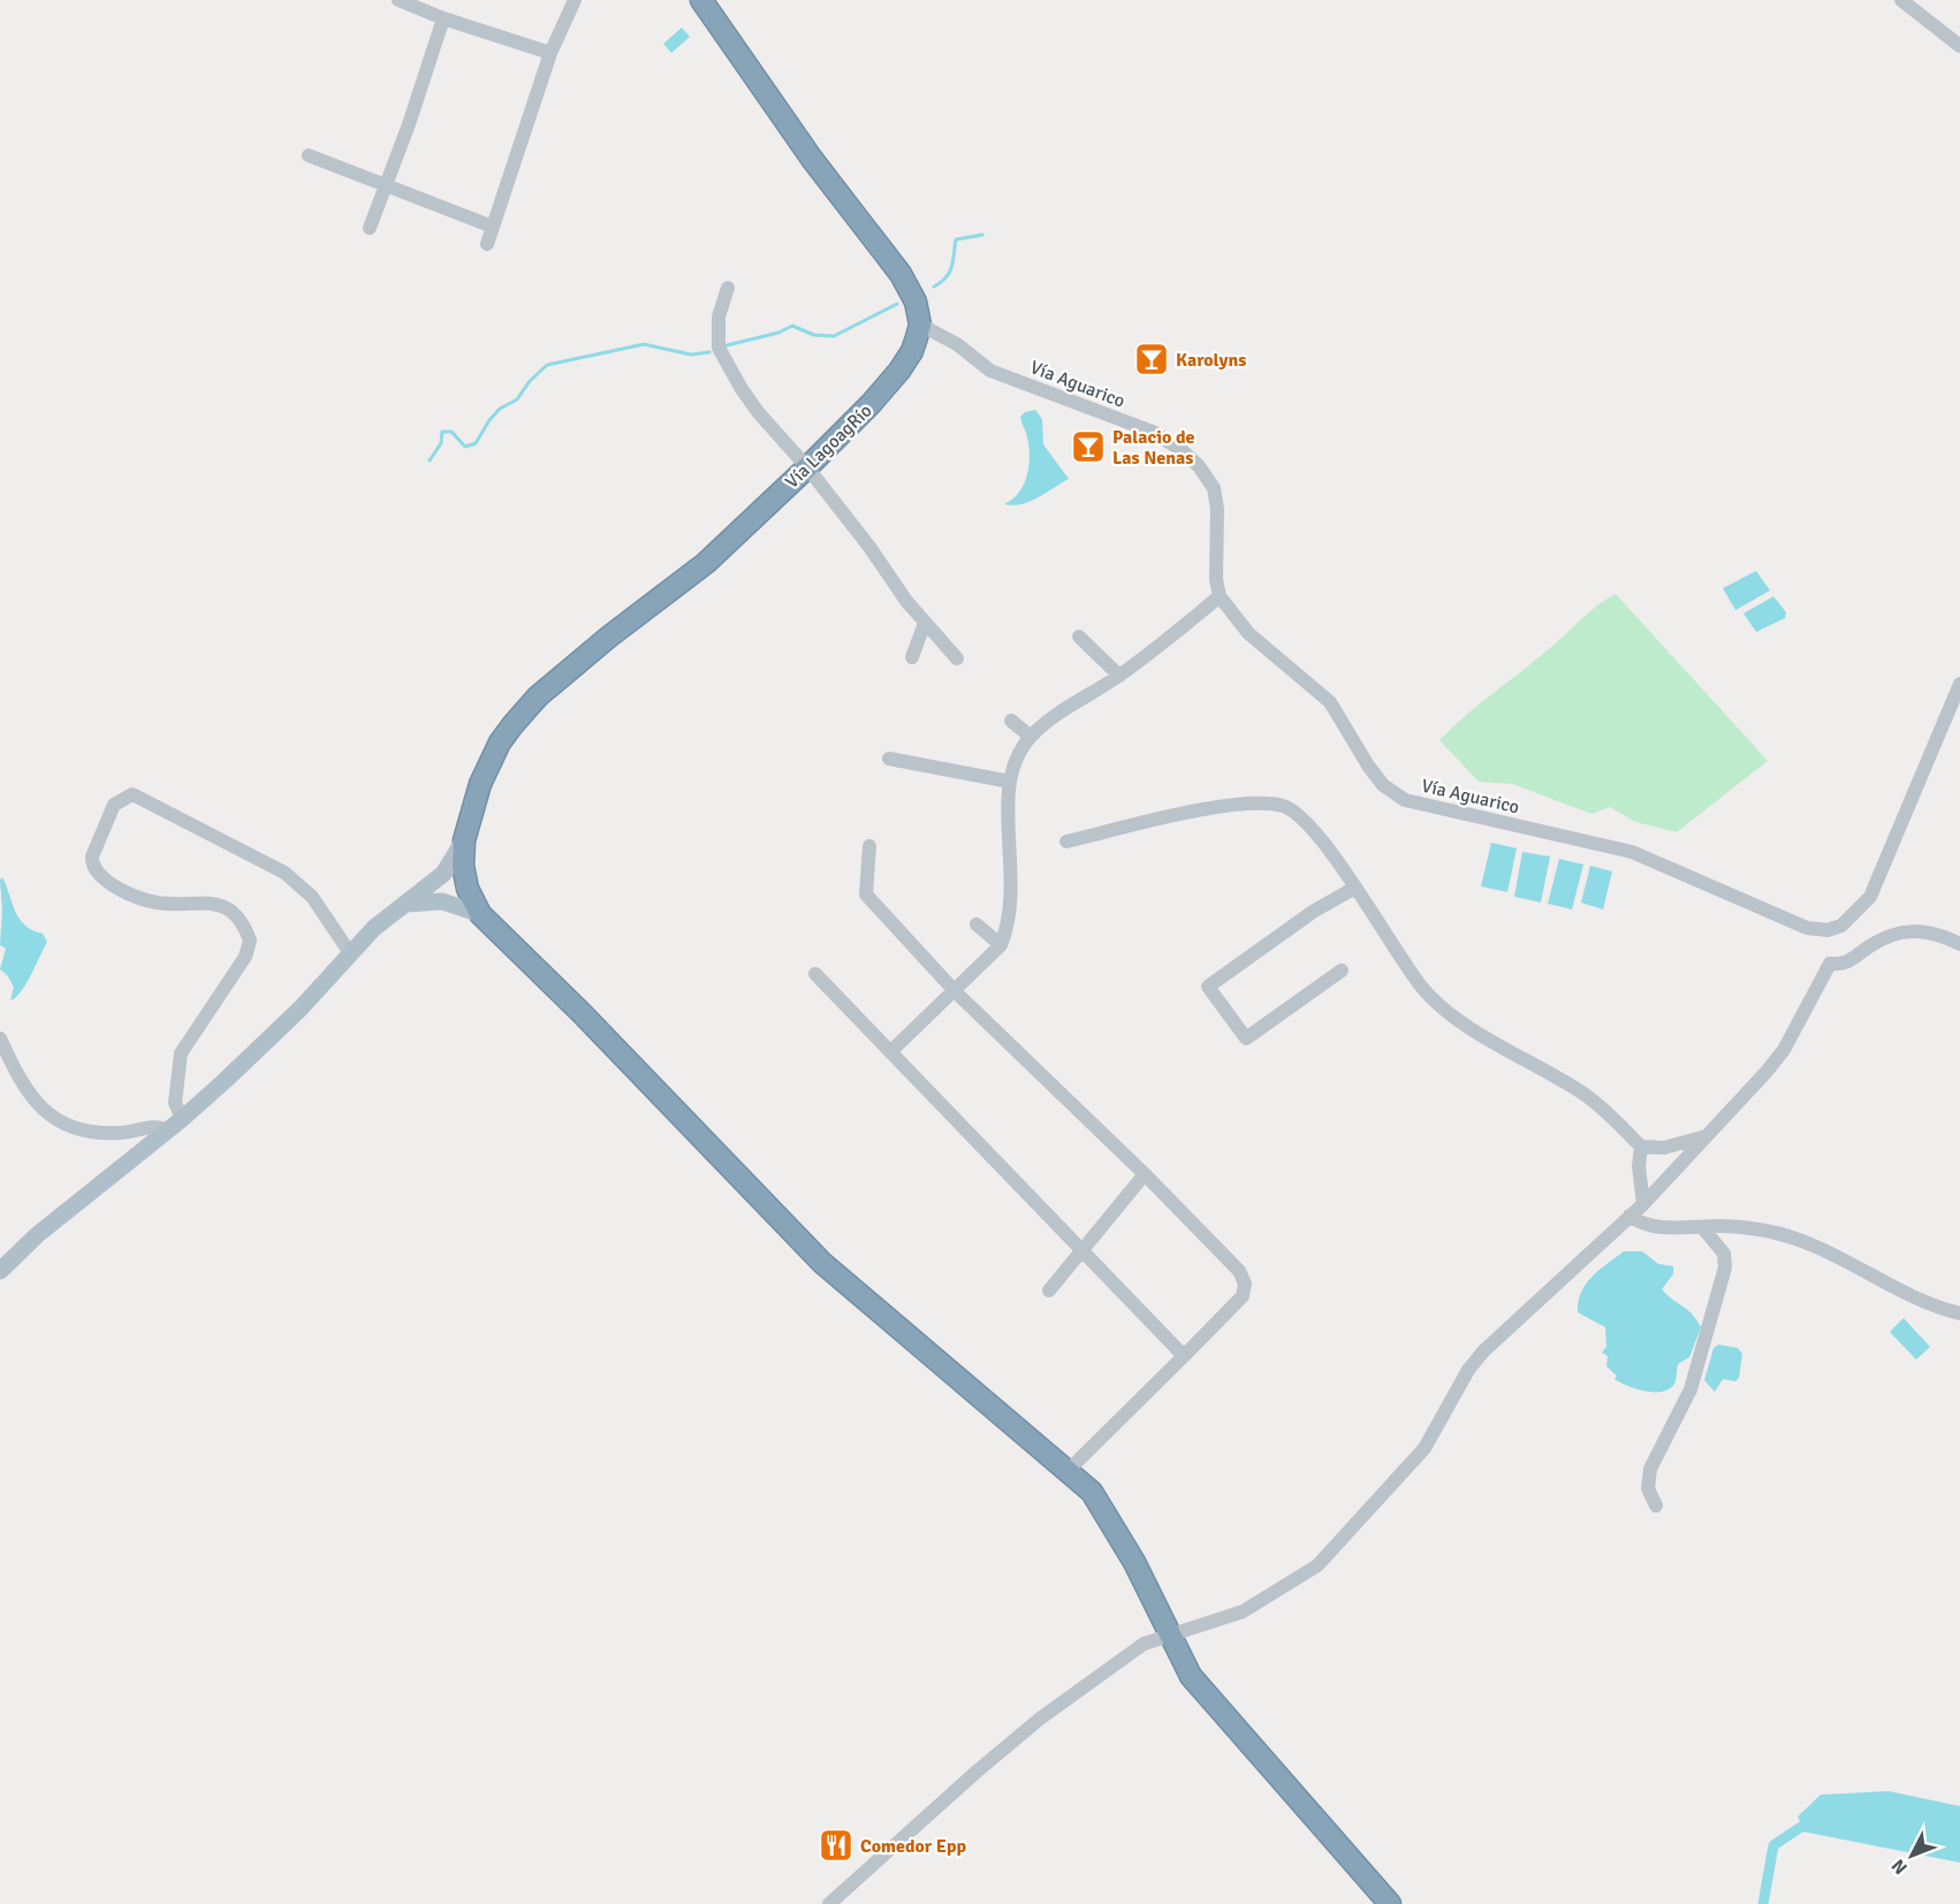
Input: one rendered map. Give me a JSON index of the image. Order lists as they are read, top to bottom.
{
  "streets": {
    "highway": ["Vía LagoagRío"],
    "street": ["Vía Aguarico"]
  },
  "crossings": [
    ["Vía Aguarico", "Vía LagoagRío"]
  ],
  "places": {
    "bar": ["Karolyns", "Palacio de Las Nenas"],
    "restaurant": ["Comedor Epp"]
  },
  "north": "bottom left"
}
